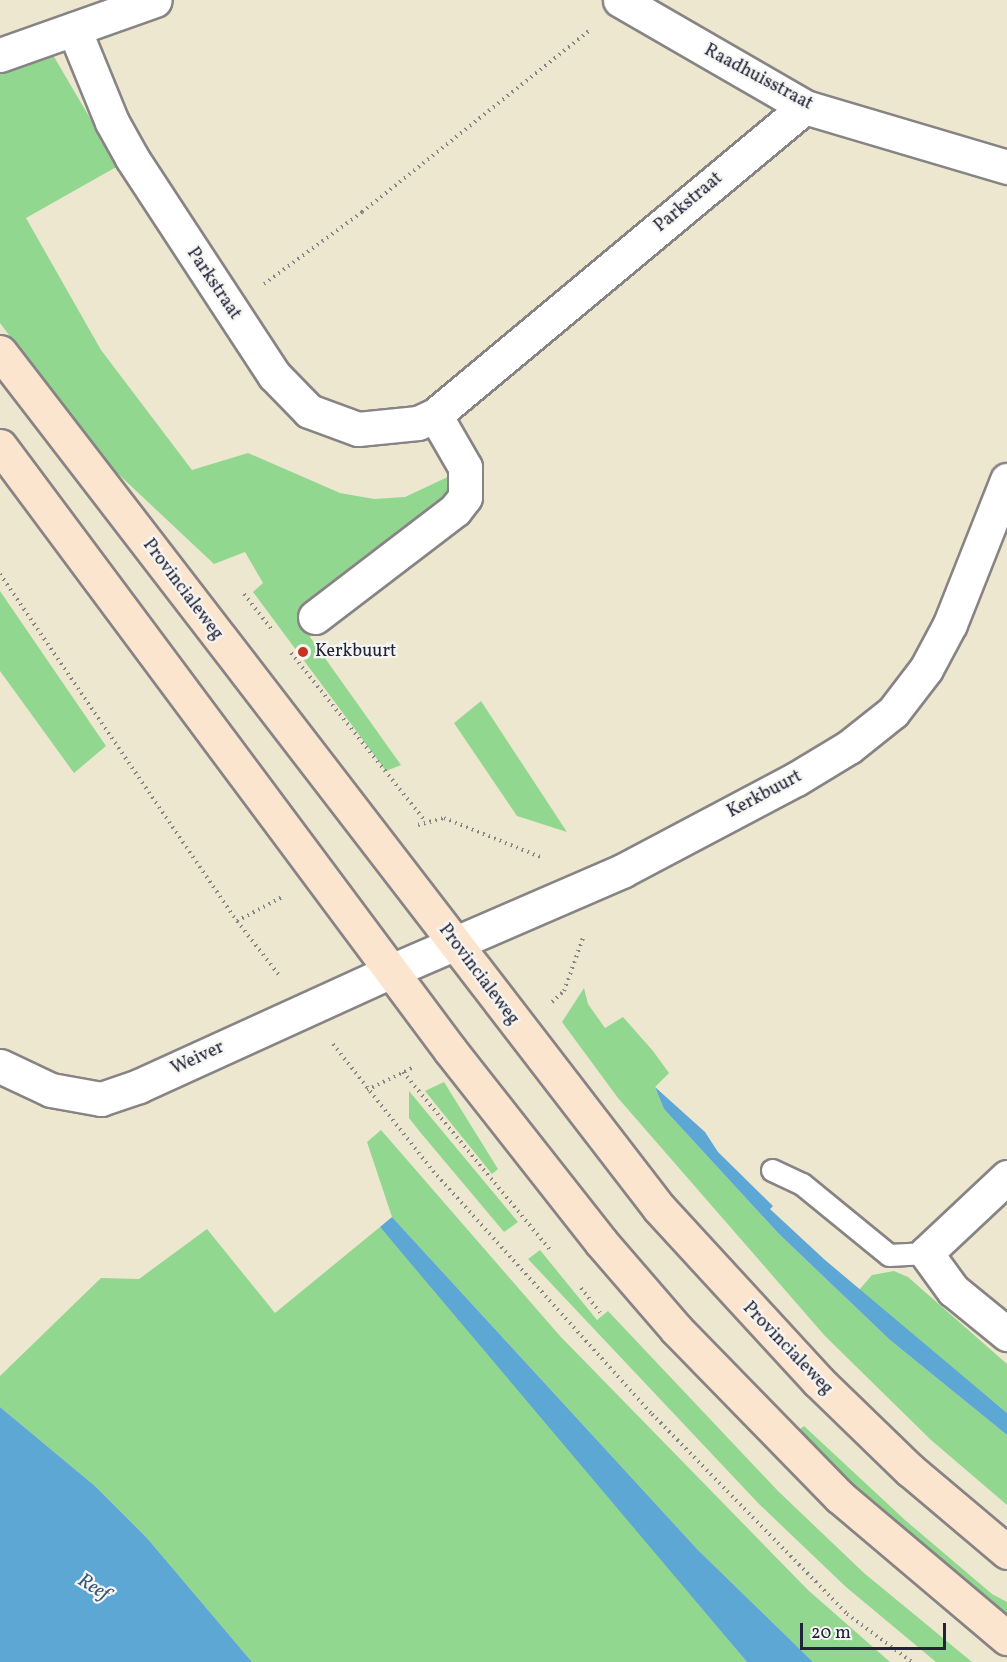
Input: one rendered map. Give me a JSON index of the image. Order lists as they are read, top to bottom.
{
  "streets": {
    "main road": ["Provincialeweg"],
    "street": [
      "Raadhuisstraat",
      "Parkstraat",
      "Kerkbuurt",
      "Weiver"
    ]
  },
  "crossings": [
    ["Raadhuisstraat", "Parkstraat"],
    ["Provincialeweg", "Kerkbuurt"],
    ["Kerkbuurt", "Weiver"]
  ],
  "water": ["Reef"],
  "places": ["Kerkbuurt"],
  "scale_bar": "20 m"
}
